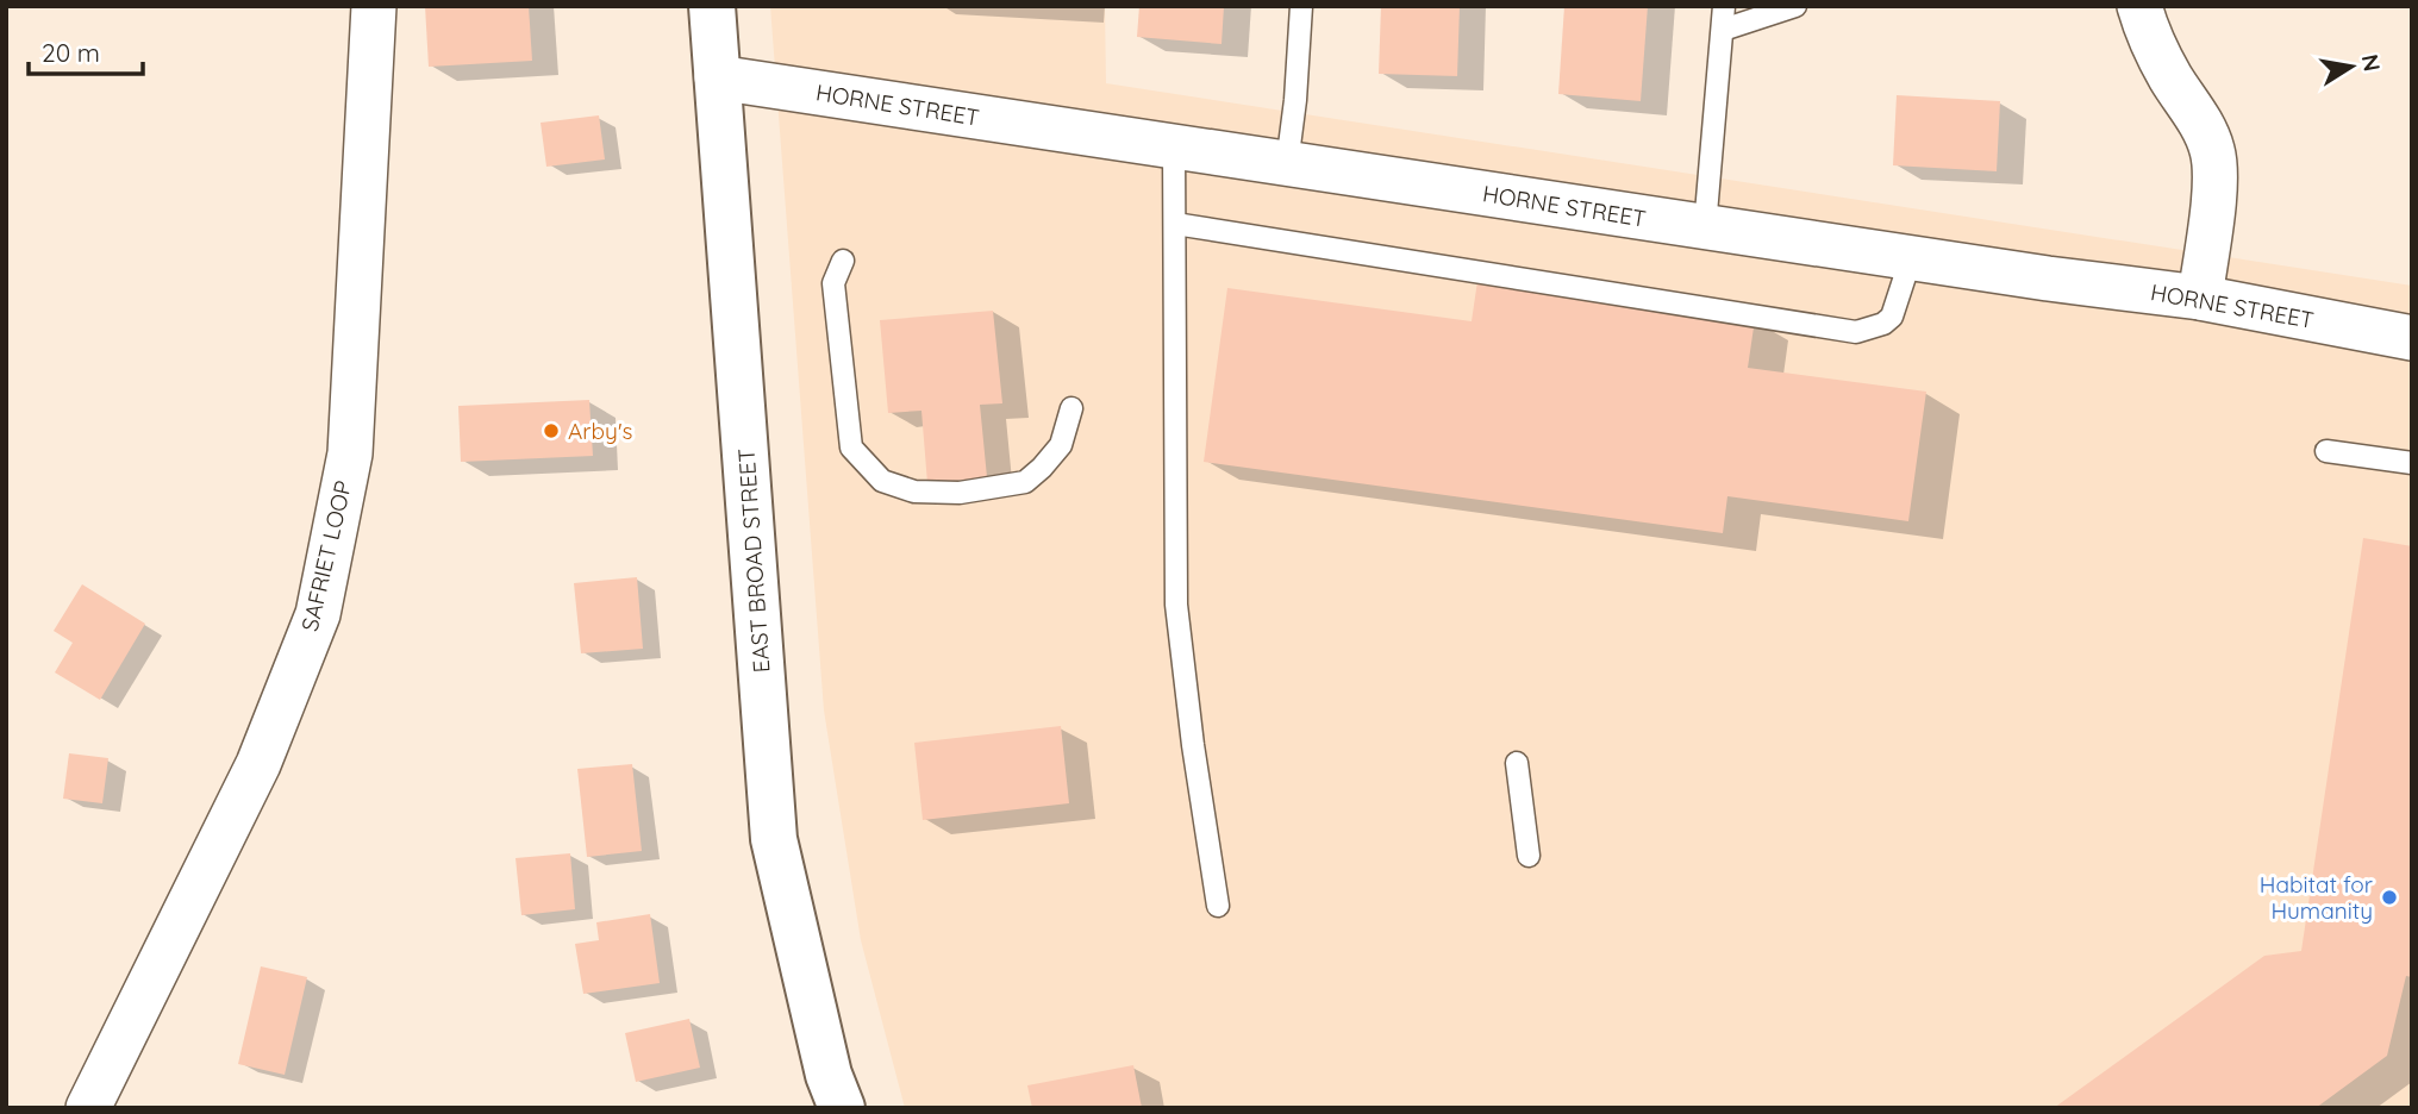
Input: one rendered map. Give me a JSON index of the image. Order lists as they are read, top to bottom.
{
  "streets": {
    "main road": ["EAST BROAD STREET"],
    "street": ["HORNE STREET", "SAFRIET LOOP"]
  },
  "crossings": [
    ["HORNE STREET", "EAST BROAD STREET"]
  ],
  "places": ["Arby's", "Habitat for Humanity"],
  "scale_bar": "20 m",
  "north": "right"
}
